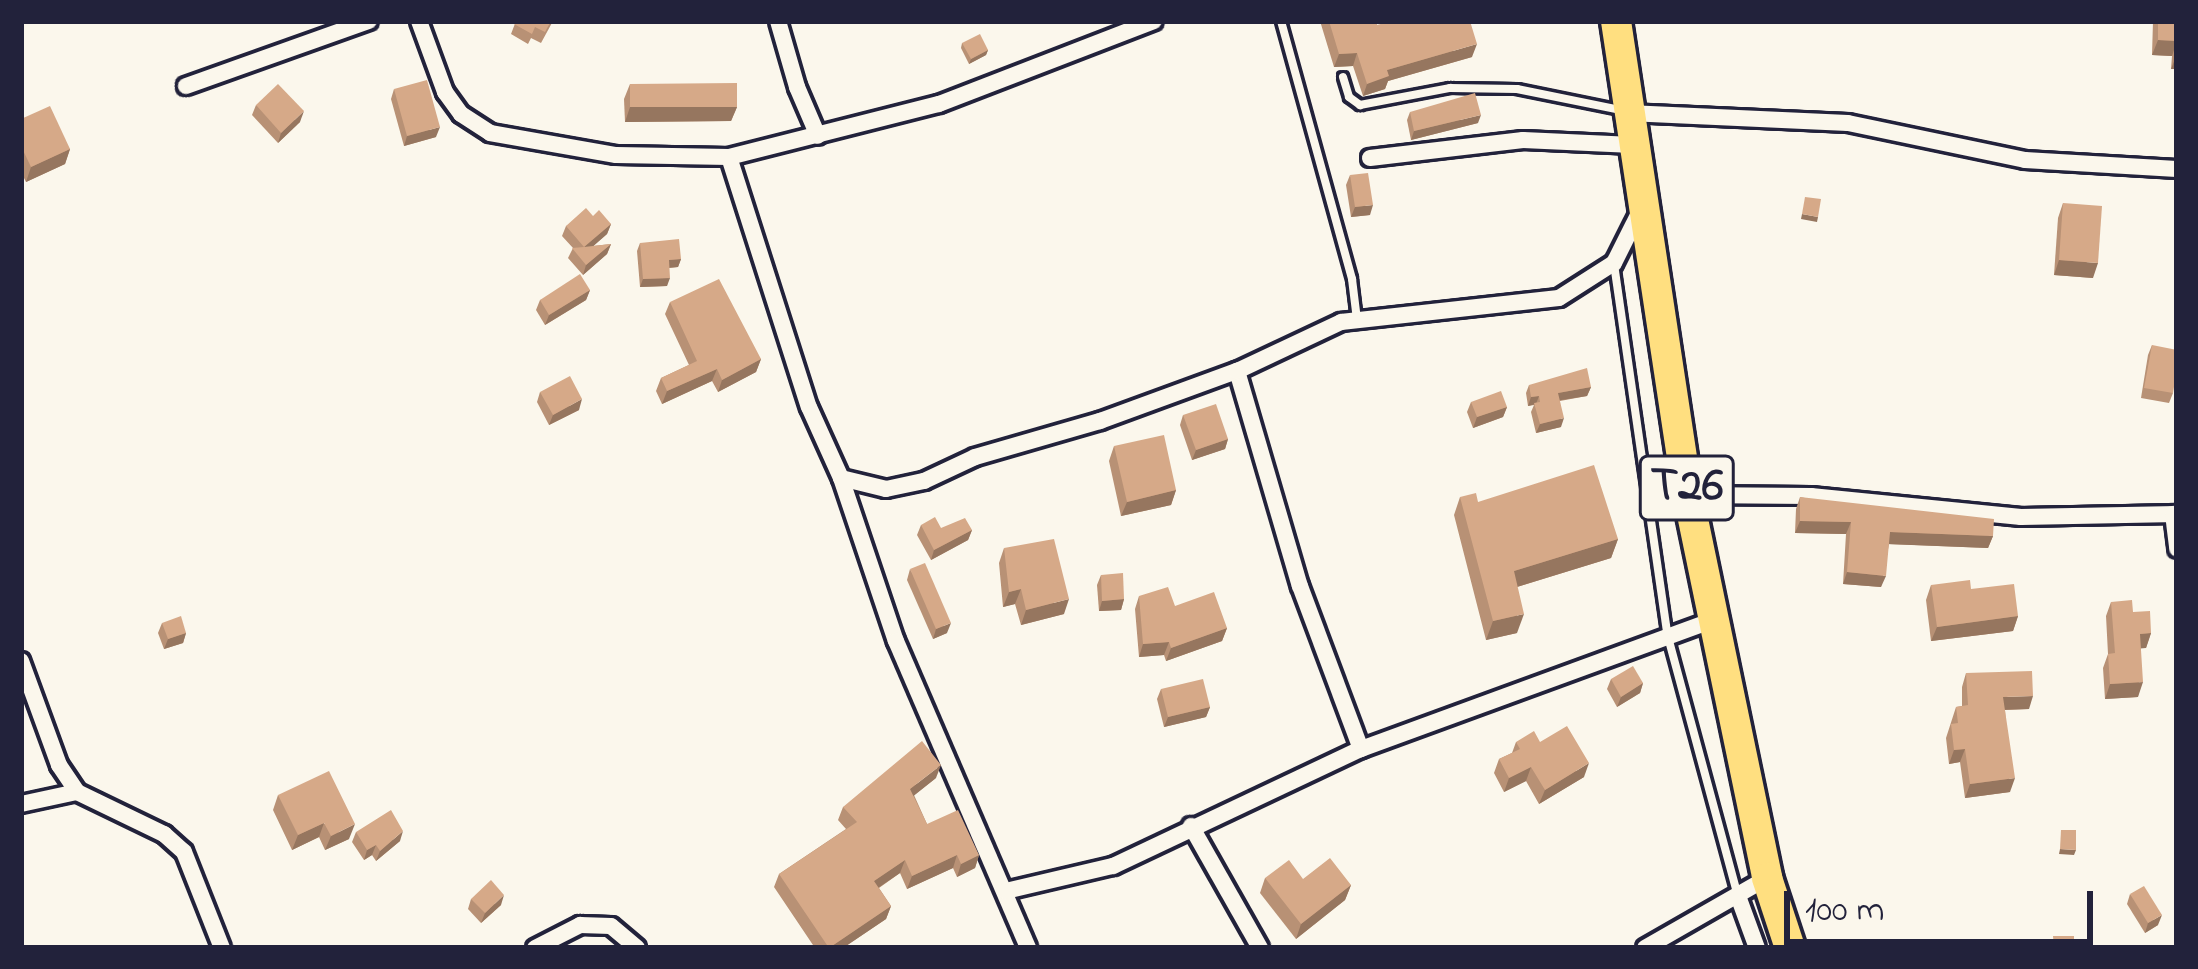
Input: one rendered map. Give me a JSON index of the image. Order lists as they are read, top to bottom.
{
  "streets": {
    "highway": ["T26"]
  },
  "scale_bar": "100 m"
}
